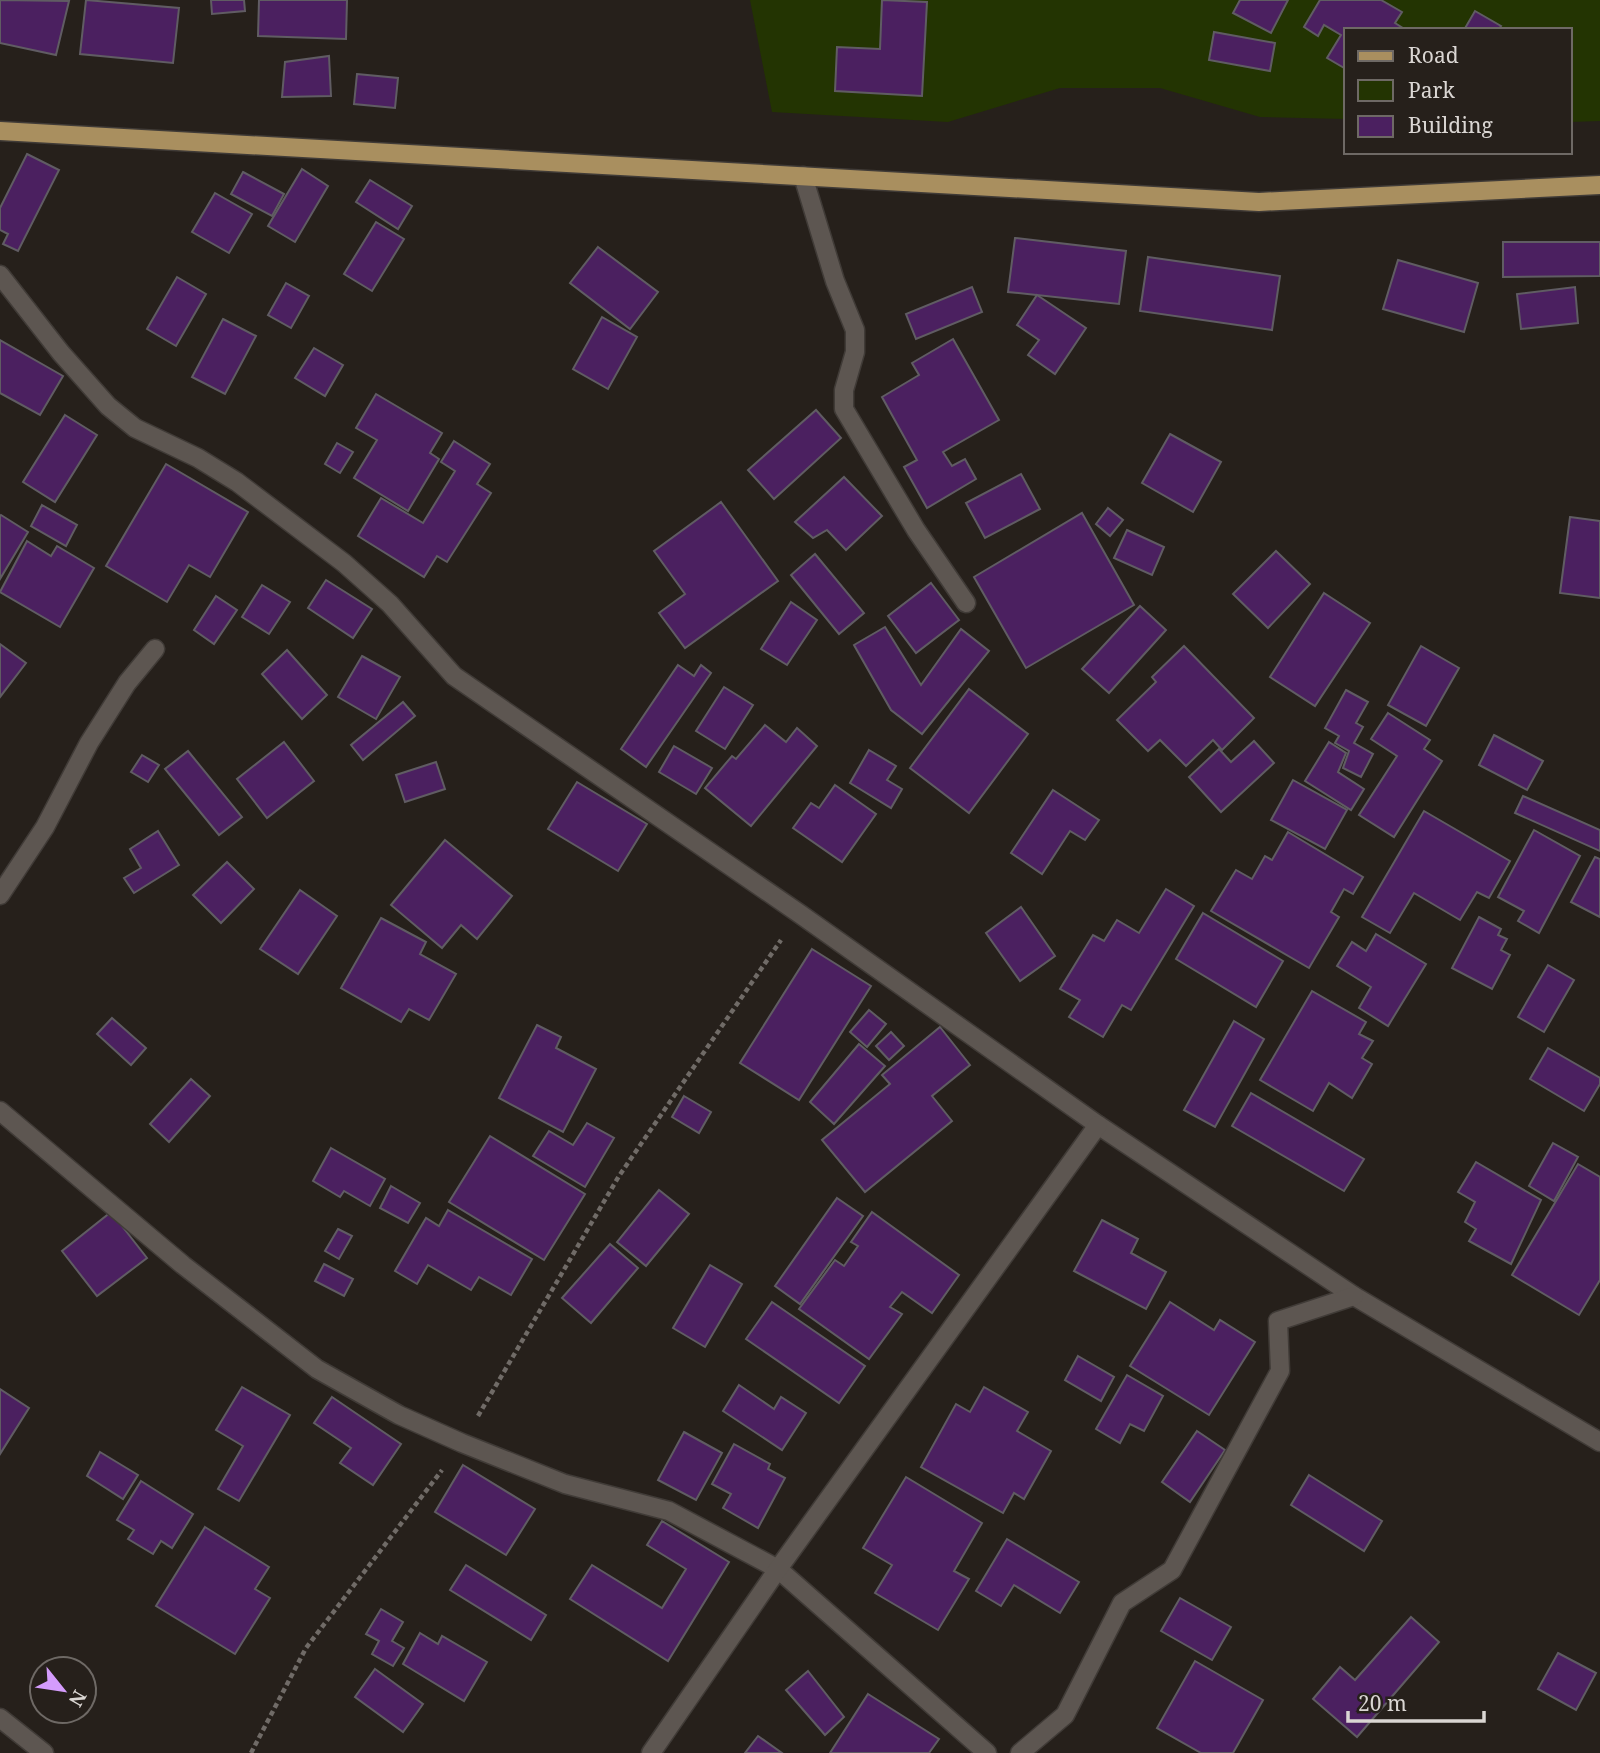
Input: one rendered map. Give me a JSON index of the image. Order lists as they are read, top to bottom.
{
  "legend": ["Road", "Park", "Building"],
  "scale_bar": "20 m",
  "north": "bottom right"
}
